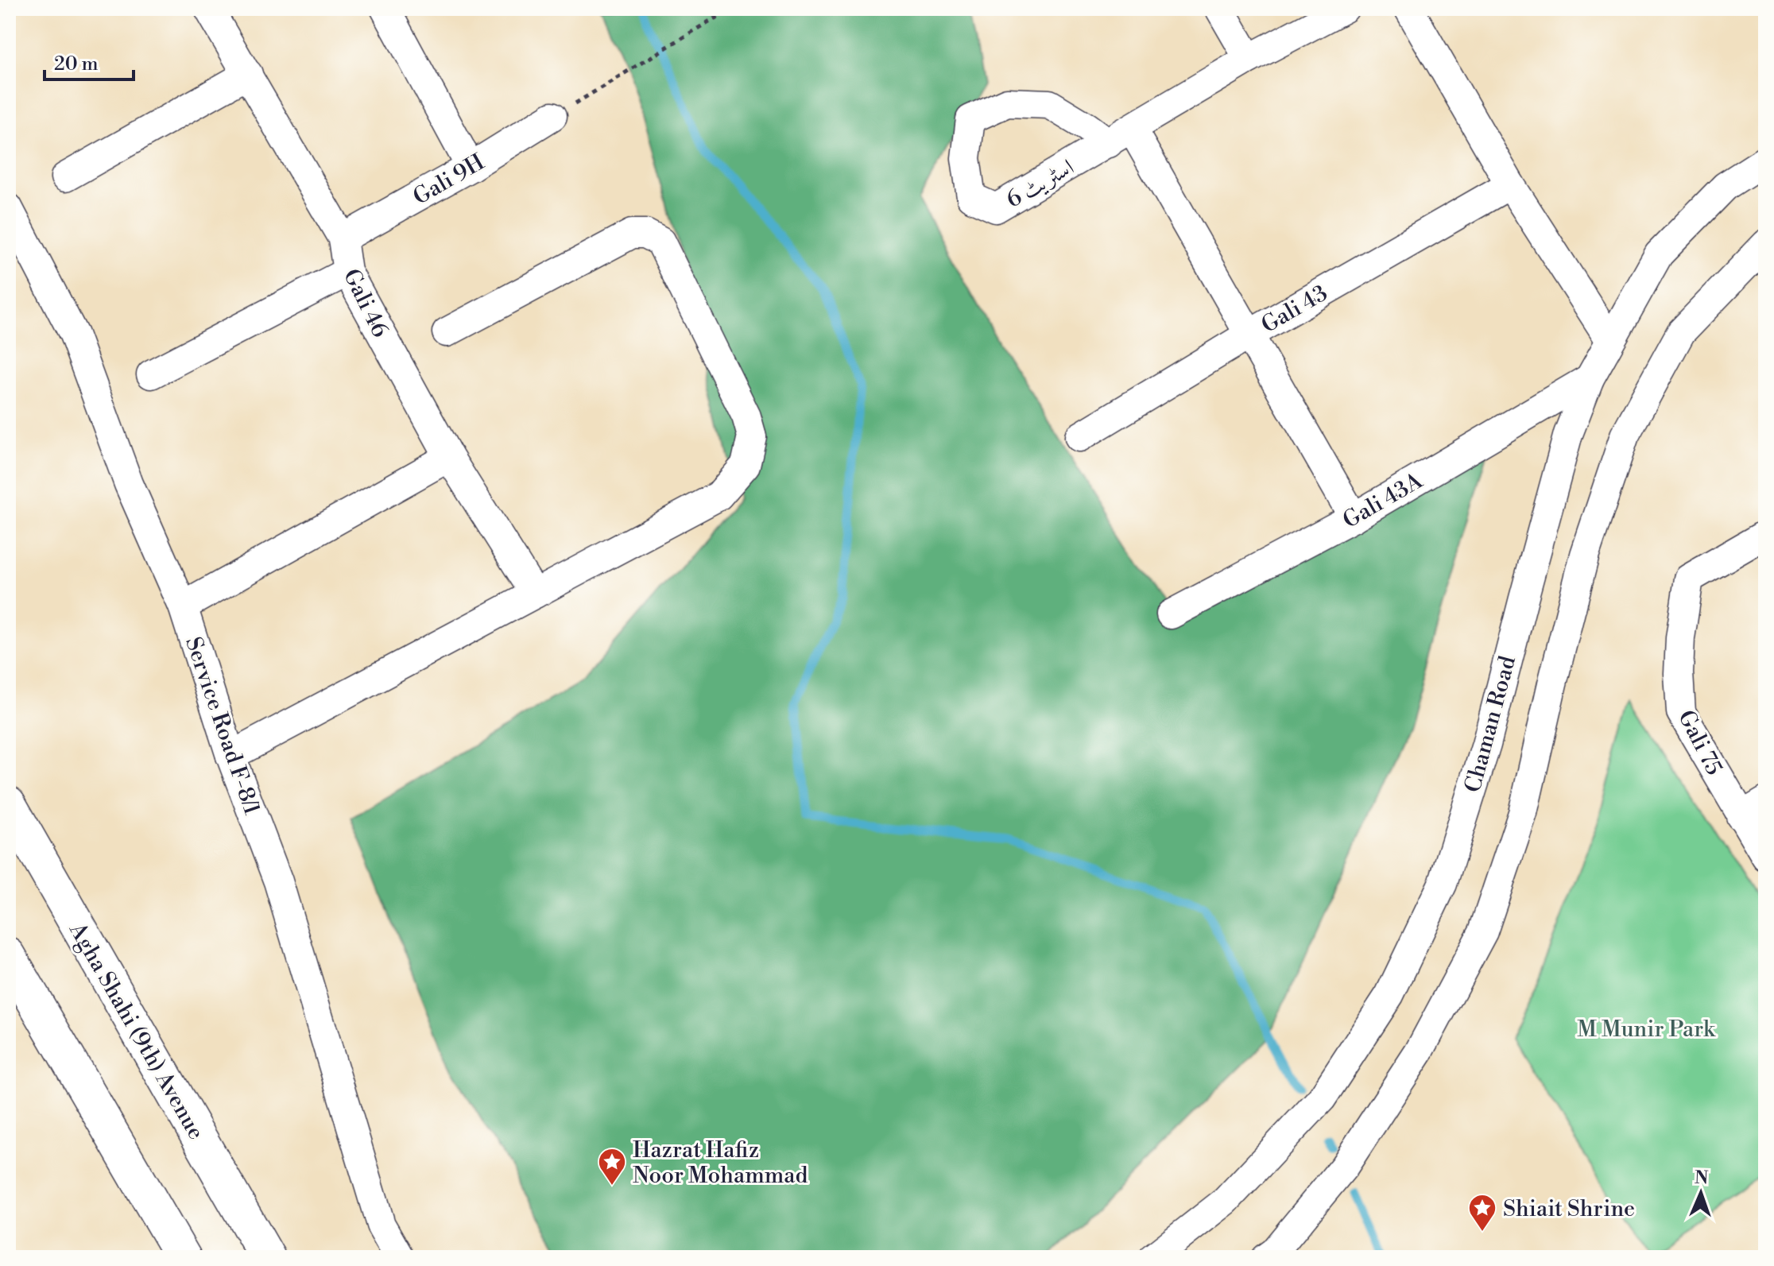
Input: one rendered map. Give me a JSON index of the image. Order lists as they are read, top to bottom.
{
  "streets": {
    "main road": ["Agha Shahi (9th) Avenue"],
    "street": [
      "Gali 9H",
      "اسٹریٹ 6",
      "Gali 46",
      "Gali 43",
      "Gali 43A",
      "Chaman Road",
      "Service Road F-8/1",
      "Gali 75"
    ]
  },
  "crossings": [
    ["Gali 9H", "Gali 46"],
    ["Gali 43A", "Chaman Road"]
  ],
  "parks": ["M Munir Park"],
  "places": {
    "place": ["Hazrat Hafiz Noor Mohammad", "Shiait Shrine"]
  },
  "scale_bar": "20 m",
  "north": "top"
}
